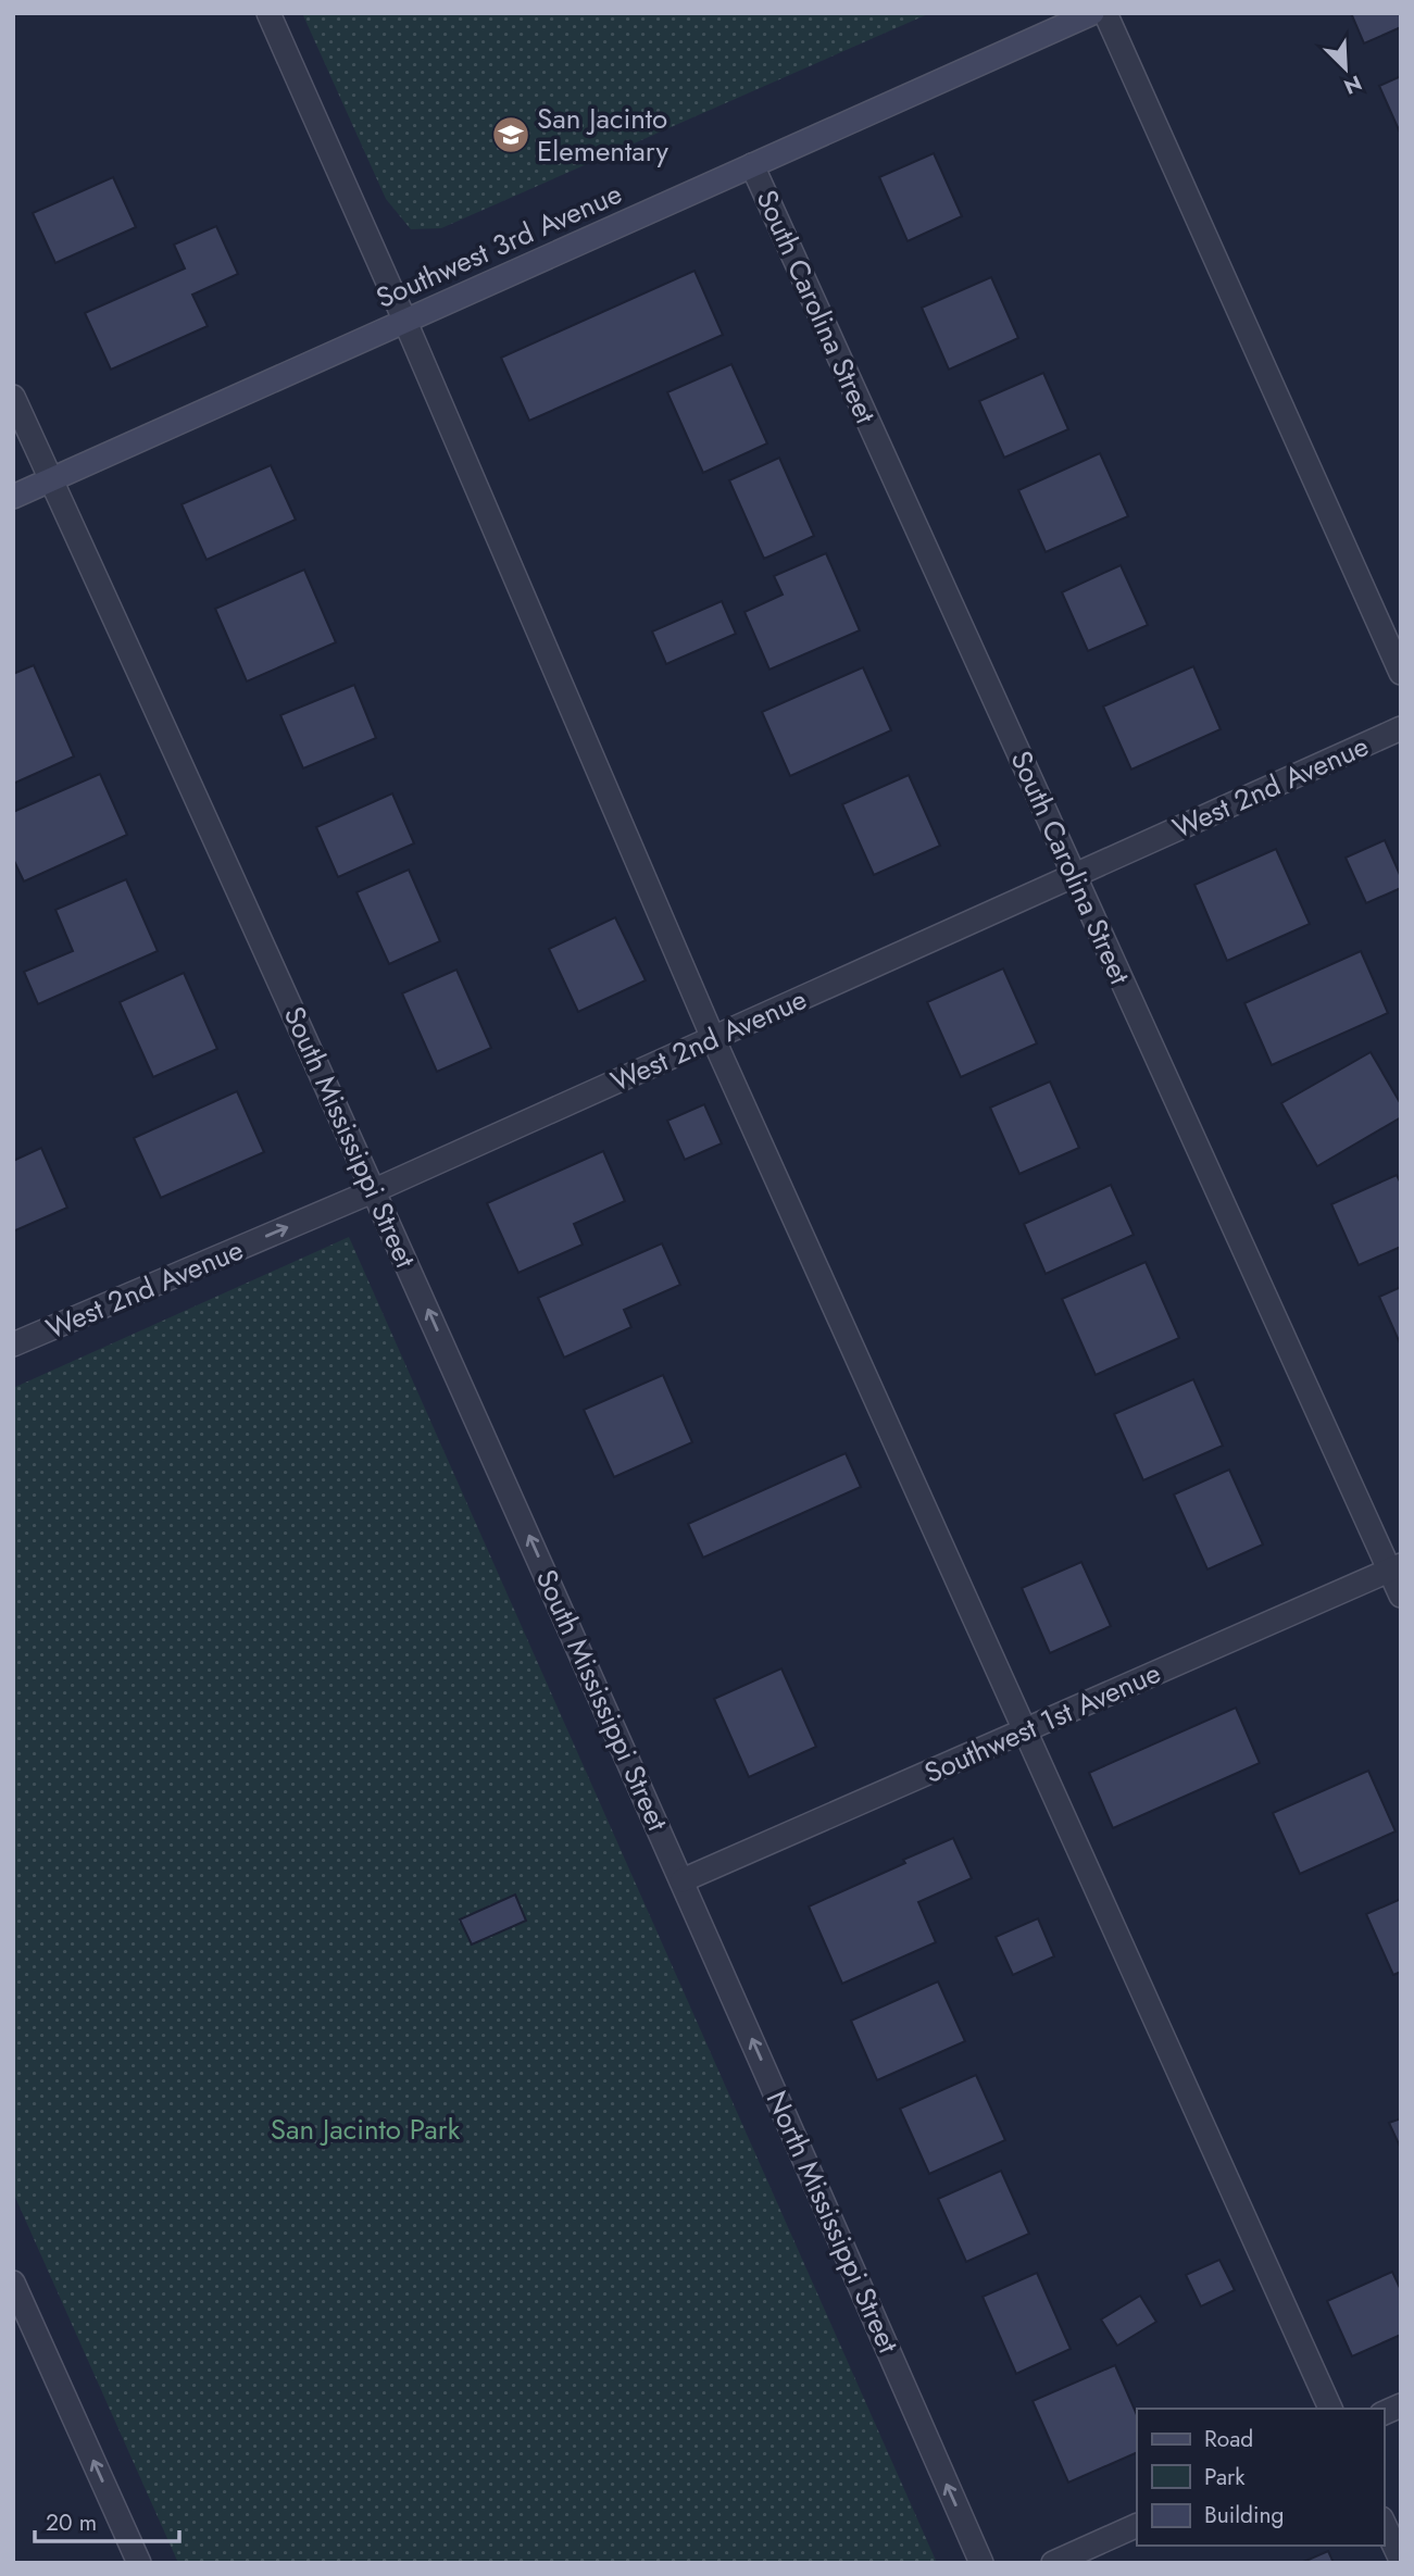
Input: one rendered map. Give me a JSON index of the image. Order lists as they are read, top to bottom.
{
  "streets": {
    "main road": ["Southwest 3rd Avenue"],
    "street": [
      "South Carolina Street",
      "West 2nd Avenue",
      "South Mississippi Street",
      "Southwest 1st Avenue",
      "North Mississippi Street"
    ]
  },
  "crossings": [
    ["Southwest 3rd Avenue", "South Carolina Street"],
    ["Southwest 3rd Avenue", "South Mississippi Street"],
    ["South Carolina Street", "West 2nd Avenue"],
    ["South Carolina Street", "Southwest 1st Avenue"],
    ["West 2nd Avenue", "South Mississippi Street"],
    ["South Mississippi Street", "Southwest 1st Avenue"],
    ["South Mississippi Street", "North Mississippi Street"],
    ["Southwest 1st Avenue", "North Mississippi Street"]
  ],
  "one_way": ["South Mississippi Street", "North Mississippi Street"],
  "parks": ["San Jacinto Park"],
  "places": {
    "school or university": ["San Jacinto Elementary"]
  },
  "legend": ["Road", "Park", "Building"],
  "scale_bar": "20 m",
  "north": "bottom right"
}
